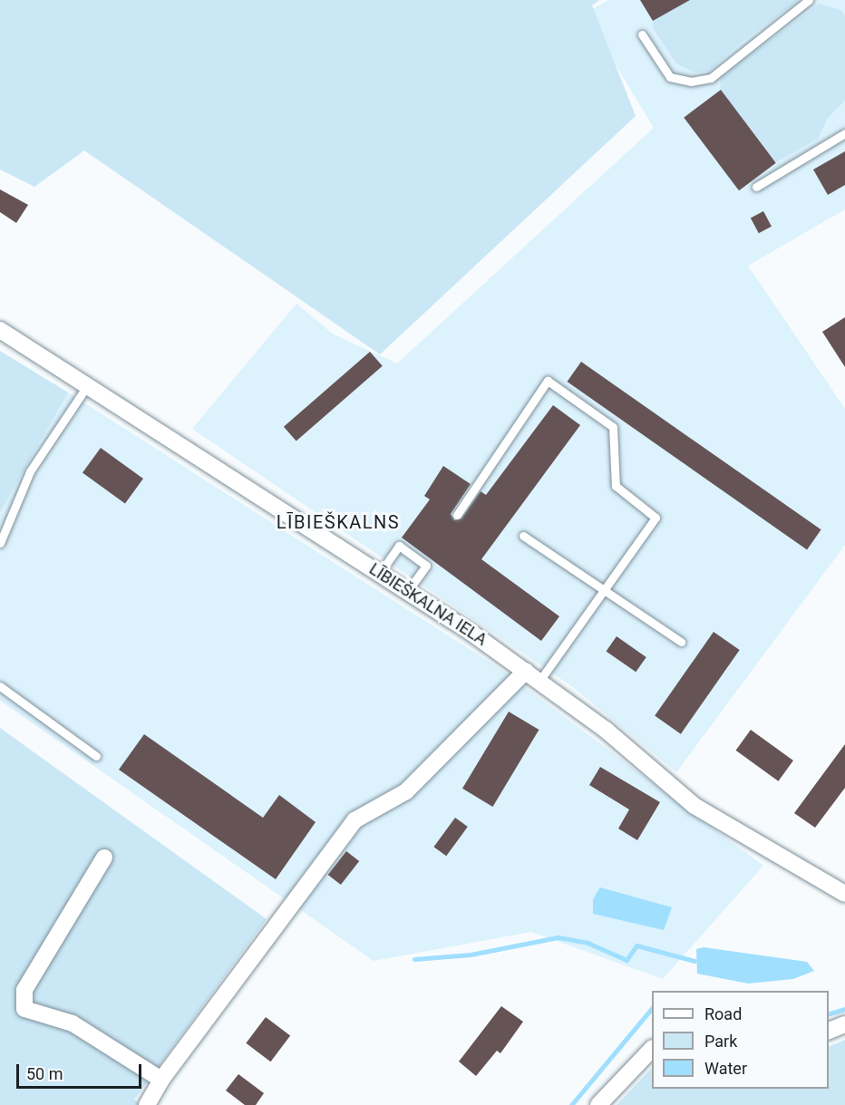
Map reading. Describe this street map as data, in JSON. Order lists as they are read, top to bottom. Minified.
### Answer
{"streets":{"street":["LĪBIEŠKALNA IELA"]},"districts":["LĪBIEŠKALNS"],"legend":["Road","Park","Water"],"scale_bar":"50 m"}
